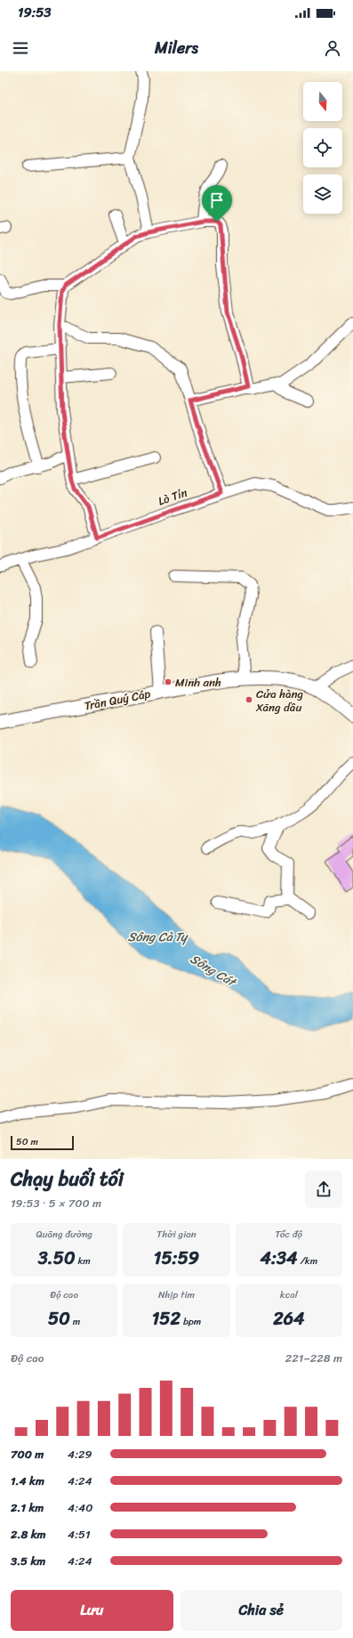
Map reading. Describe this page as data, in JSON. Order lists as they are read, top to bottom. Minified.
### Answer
{"streets":{"main road":["Trần Quý Cáp"],"street":["Lò Tỉn"]},"water":["Sông Cà Ty","Sông Cát"],"places":["Minh anh","Cửa hàng Xăng dầu"],"scale_bar":"50 m","north":"bottom","page":{"status":"19:53","header":"Milers","scale":"50 m","heading":["Chạy buổi tối","19:53 · 5 × 700 m"],"stats":[["Quãng đường","3.50 km"],["Thời gian","15:59"],["Tốc độ","4:34 /km"],["Độ cao","50 m"],["Nhịp tim","152 bpm"],["kcal","264"]],"chart":["Độ cao","221–228 m"],"list":[{"name":"700 m","note":"4:29"},{"name":"1.4 km","note":"4:24"},{"name":"2.1 km","note":"4:40"},{"name":"2.8 km","note":"4:51"},{"name":"3.5 km","note":"4:24"}],"buttons":["Lưu","Chia sẻ"]}}
